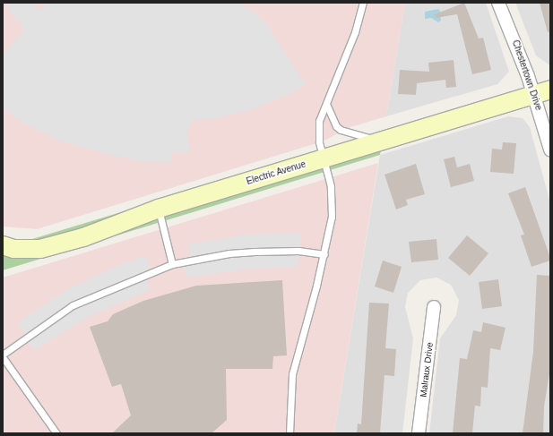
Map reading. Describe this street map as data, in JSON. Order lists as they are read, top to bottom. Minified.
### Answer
{"streets":{"street":["Chestertown Drive","Electric Avenue","Malraux Drive"]},"crossings":[["Chestertown Drive","Electric Avenue"]]}
